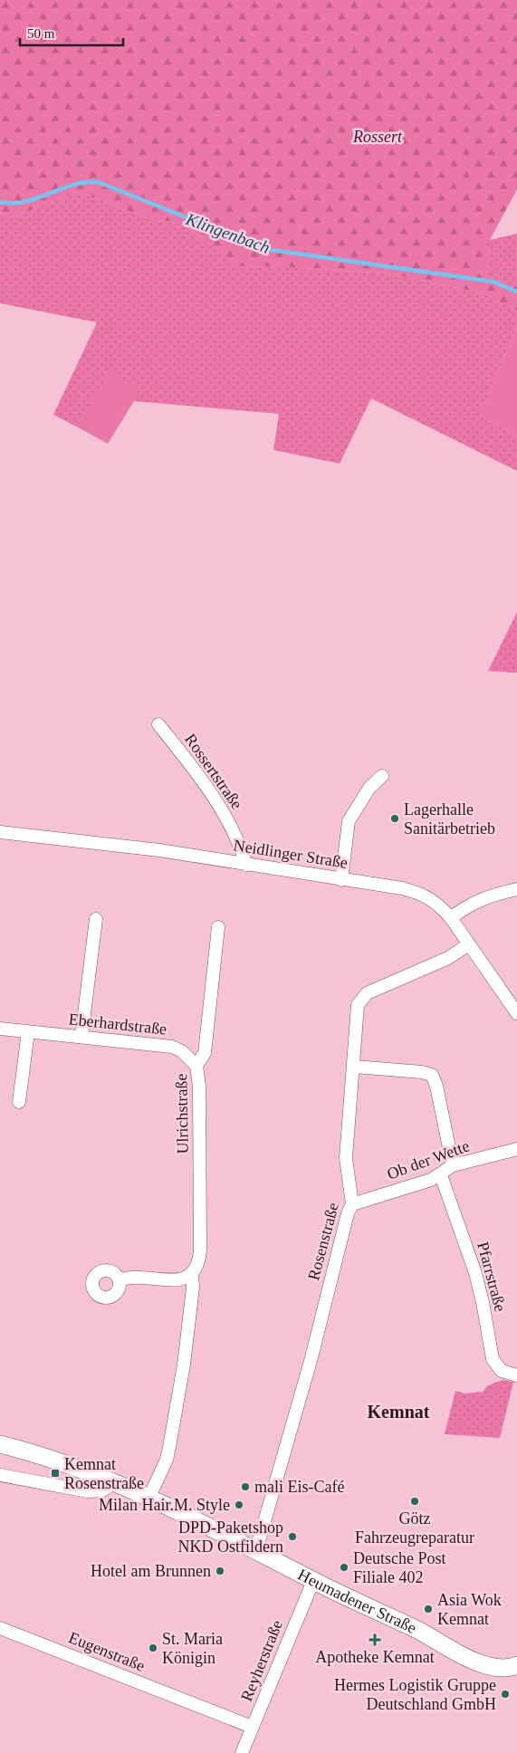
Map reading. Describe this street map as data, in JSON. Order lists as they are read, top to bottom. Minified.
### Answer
{"streets":{"main road":["Heumadener Straße"],"street":["Rossertstraße","Neidlinger Straße","Eberhardstraße","Ulrichstraße","Ob der Wette","Rosenstraße","Pfarrstraße","Eugenstraße","Reyherstraße"]},"crossings":[["Rossertstraße","Neidlinger Straße"],["Neidlinger Straße","Rosenstraße"],["Eberhardstraße","Ulrichstraße"],["Ulrichstraße","Heumadener Straße"],["Ob der Wette","Rosenstraße"],["Ob der Wette","Pfarrstraße"],["Rosenstraße","Heumadener Straße"],["Heumadener Straße","Reyherstraße"],["Eugenstraße","Reyherstraße"]],"districts":["Kemnat"],"water":["Klingenbach"],"parks":["Rossert"],"places":{"other":["Lagerhalle Sanitärbetrieb","mali Eis-Café","Götz Fahrzeugreparatur","Milan Hair.M. Style","DPD-Paketshop NKD Ostfildern","Deutsche Post Filiale 402","Hotel am Brunnen","Asia Wok Kemnat","St. Maria Königin","Hermes Logistik Gruppe Deutschland GmbH"],"transit":["Kemnat Rosenstraße"],"health":["Apotheke Kemnat"]},"scale_bar":"50 m"}
